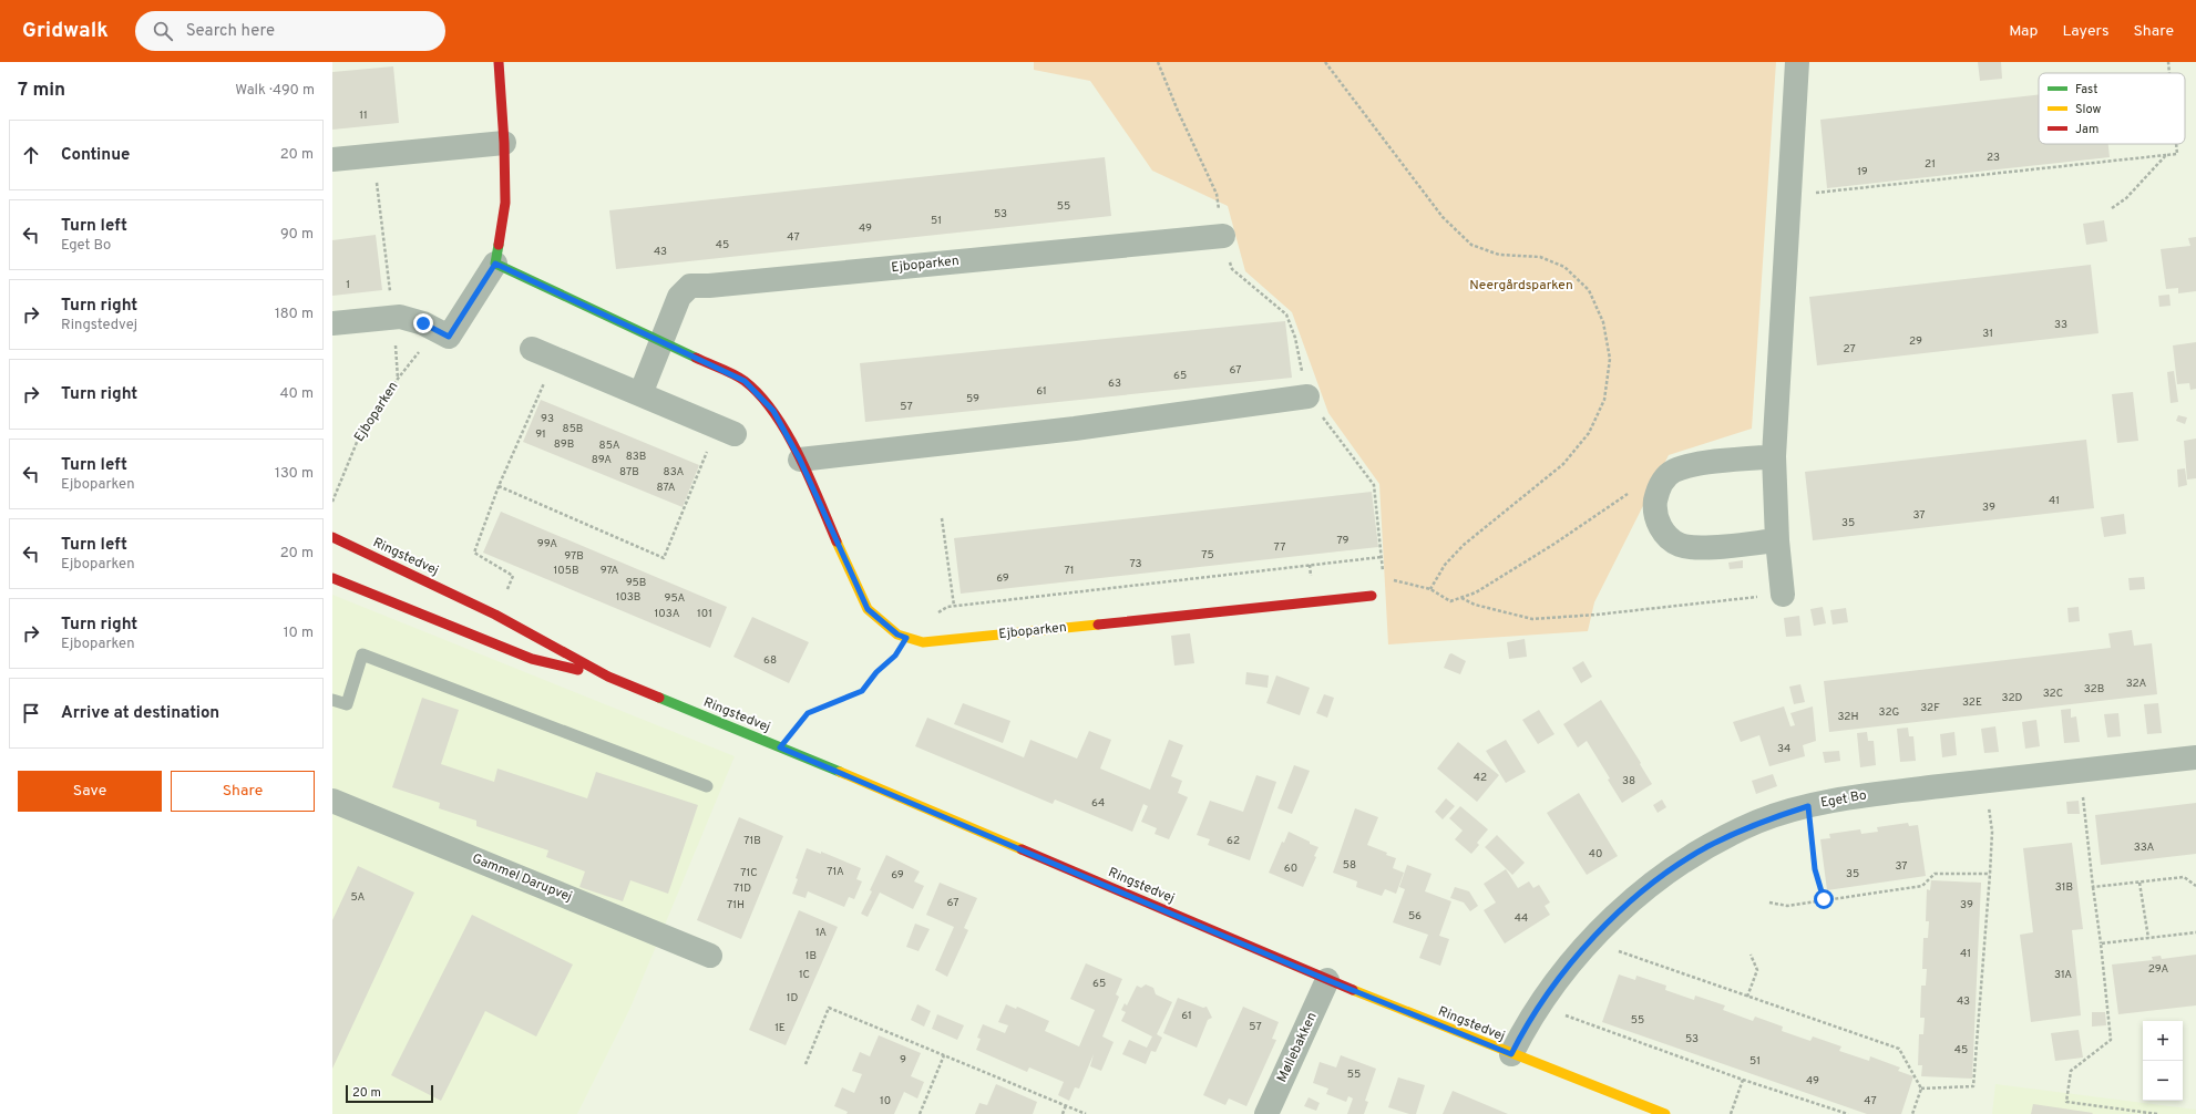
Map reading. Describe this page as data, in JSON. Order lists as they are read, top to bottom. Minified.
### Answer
{"streets":{"street":["Ejboparken","Ringstedvej","Eget Bo","Gammel Darupvej","Møllebakken"]},"crossings":[["Ringstedvej","Eget Bo"],["Ringstedvej","Møllebakken"]],"parks":["Neergårdsparken"],"house_numbers":["11","23","21","19","55","53","51","49","47","45","43","1","33","31","29","27","67","65","63","61","59","57","93","85B","91","89B","85A","83B","89A","87B","83A","87A","41","39","37","35","79","99A","77","75","97B","73","105B","97A","71","69","95B","103B","95A","103A","101","68","32A","32B","32C","32D","32E","32F","32G","32H","34","42","38","64","71B","62","33A","40","58","37","60","71A","71C","35","69","31B","71D","5A","67","71H","39","56","44","1A","41","1B","29A","1C","31A","65","1D","43","61","55","57","1E","53","45","9","51","55","49","10","47"],"legend":["Fast","Slow","Jam"],"scale_bar":"20 m","page":{"header":"Gridwalk","search":"Search here","nav":["Map","Layers","Share"],"heading":["7 min","Walk · 490 m"],"list":[["Continue","20 m"],["Turn left","Eget Bo","90 m"],["Turn right","Ringstedvej","180 m"],["Turn right","40 m"],["Turn left","Ejboparken","130 m"],["Turn left","Ejboparken","20 m"],["Turn right","Ejboparken","10 m"],"Arrive at destination"],"buttons":["Save","Share"],"map_buttons":["+","−"],"scale":"20 m"}}
